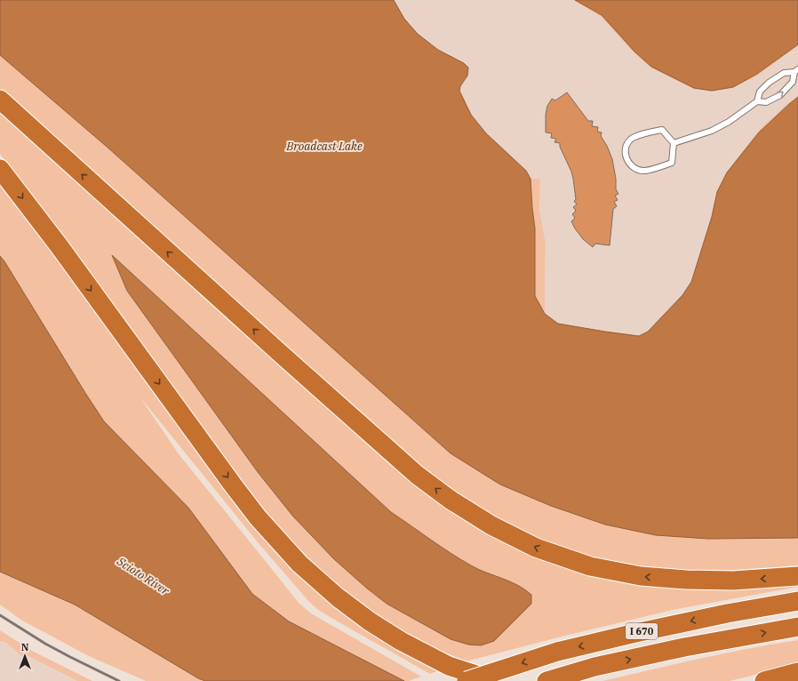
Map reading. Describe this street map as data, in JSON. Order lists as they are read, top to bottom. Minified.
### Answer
{"streets":{"highway":["I 670"]},"water":["Broadcast Lake","Scioto River"],"north":"top"}
